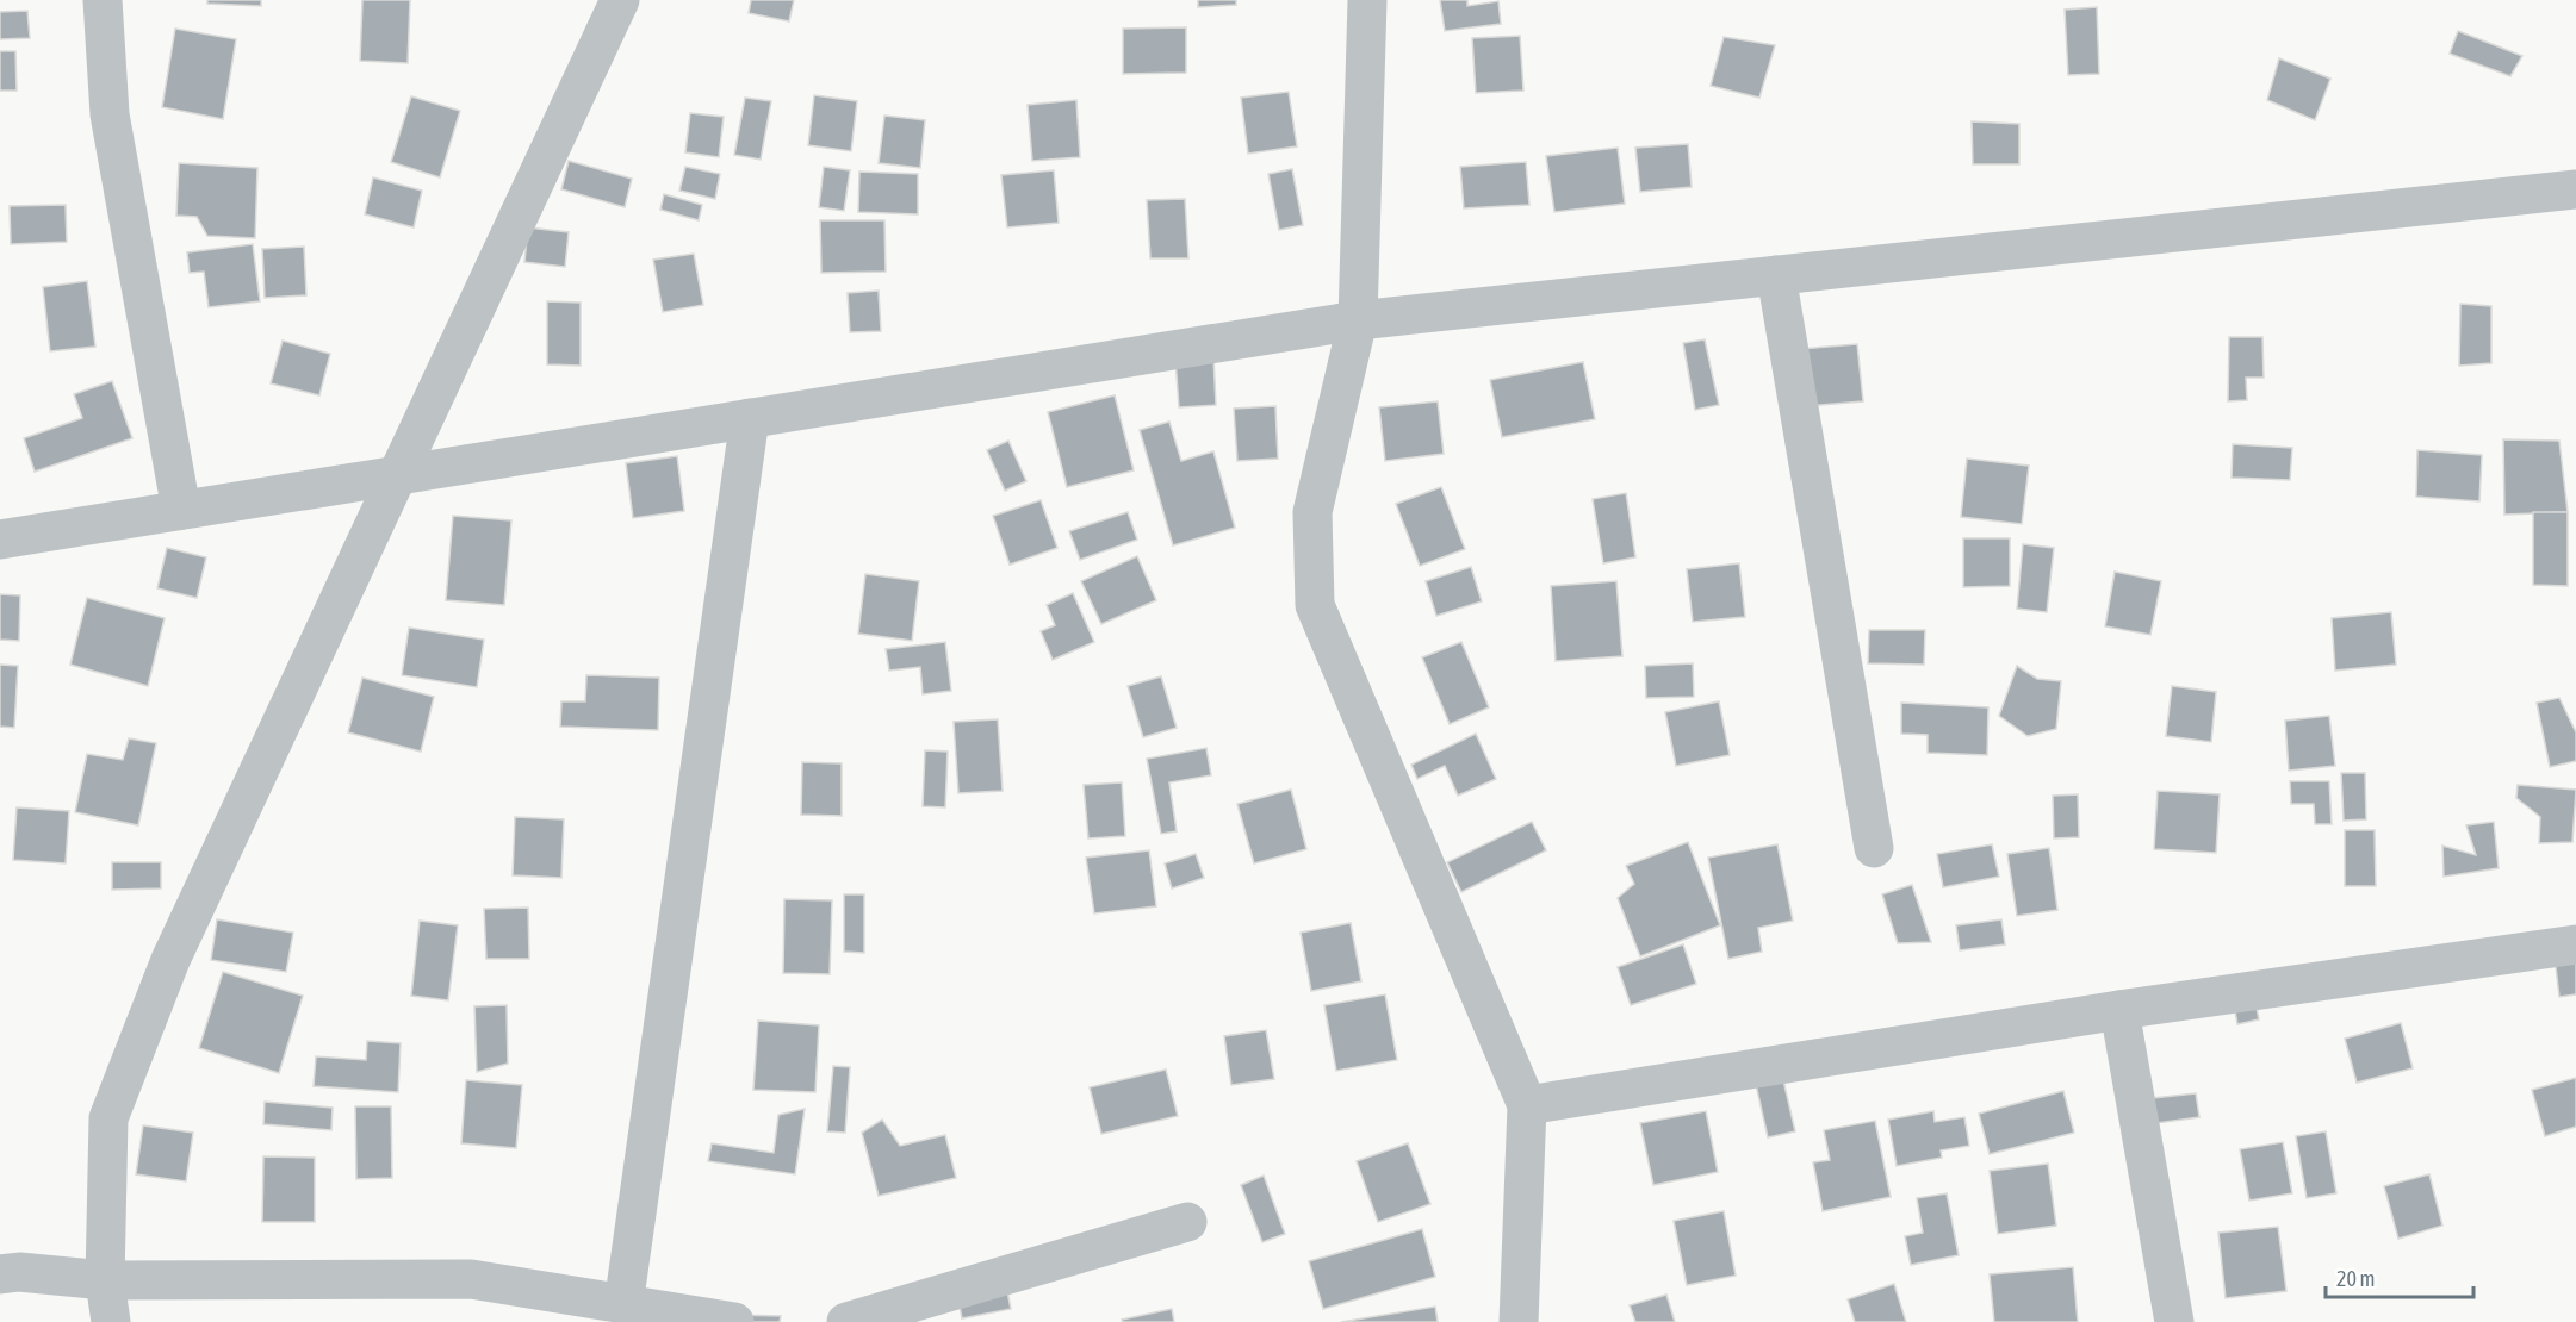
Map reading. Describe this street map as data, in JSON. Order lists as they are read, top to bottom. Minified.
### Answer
{"scale_bar":"20 m"}
